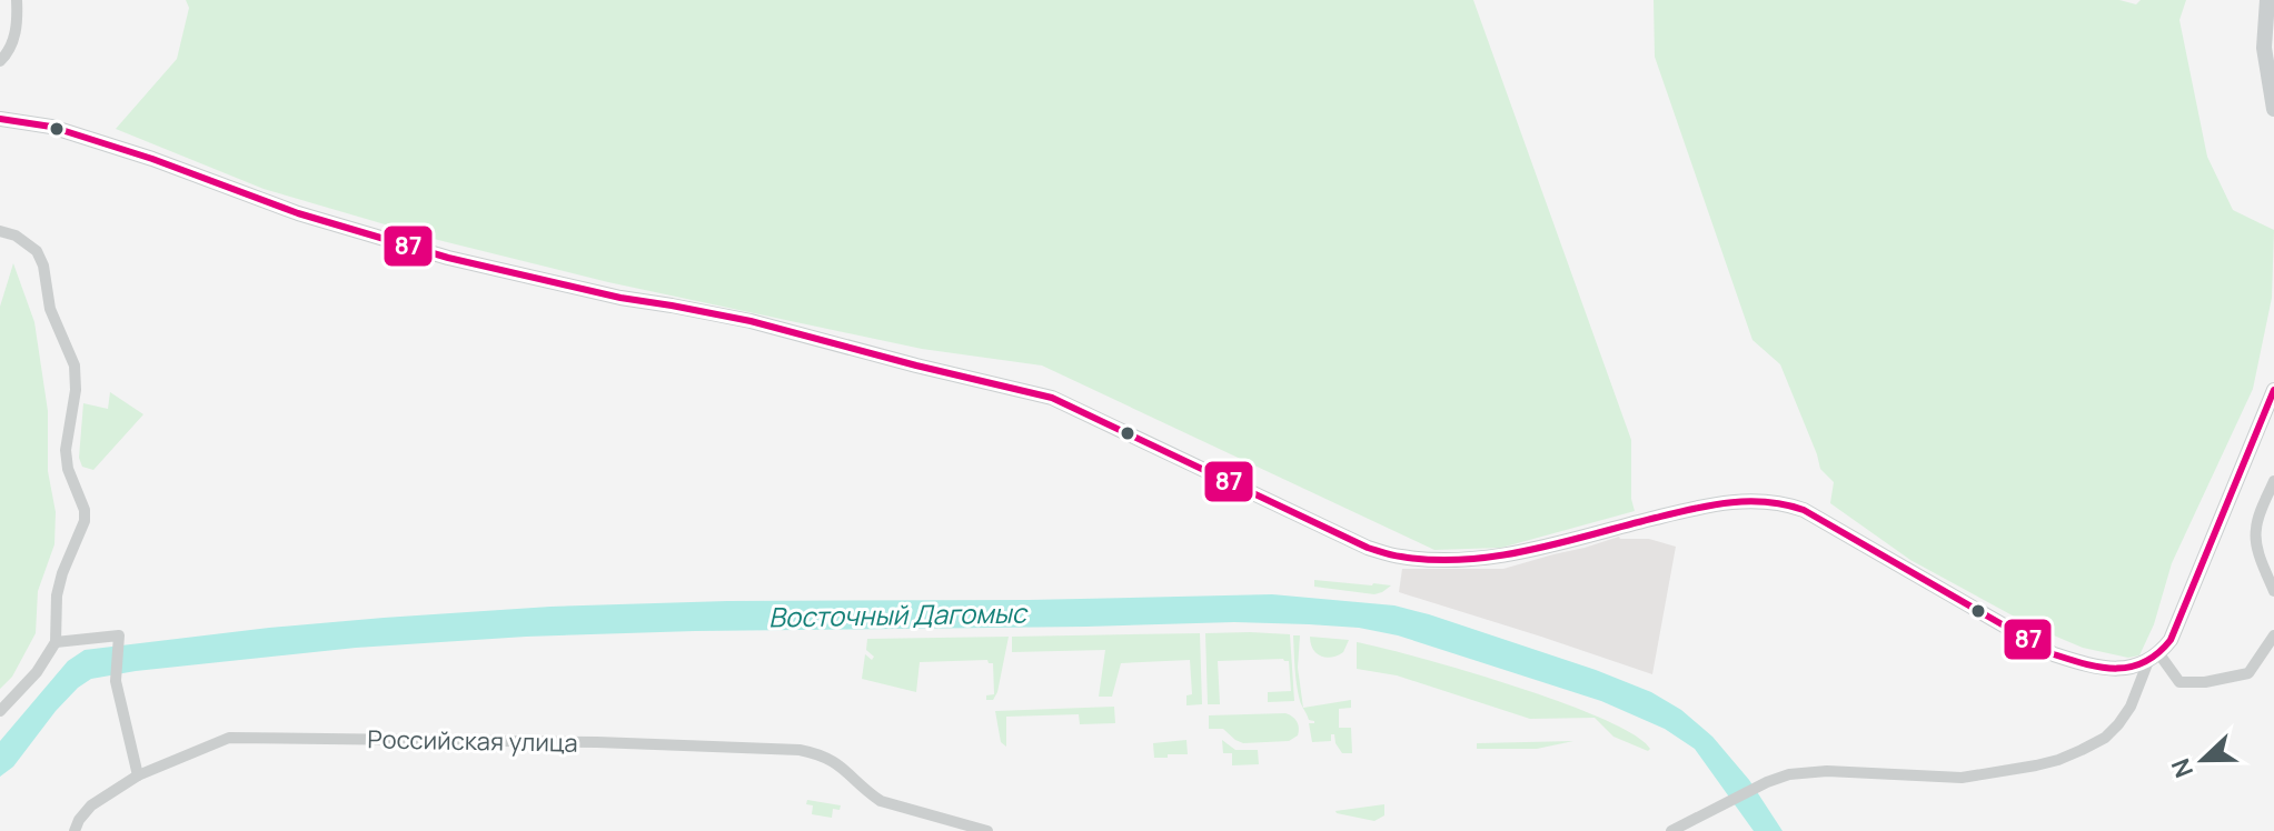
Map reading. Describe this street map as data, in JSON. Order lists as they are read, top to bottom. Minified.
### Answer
{"streets":{"street":["Российская улица"]},"water":["Восточный Дагомыс"],"lines":["transit line 87"],"north":"left"}
